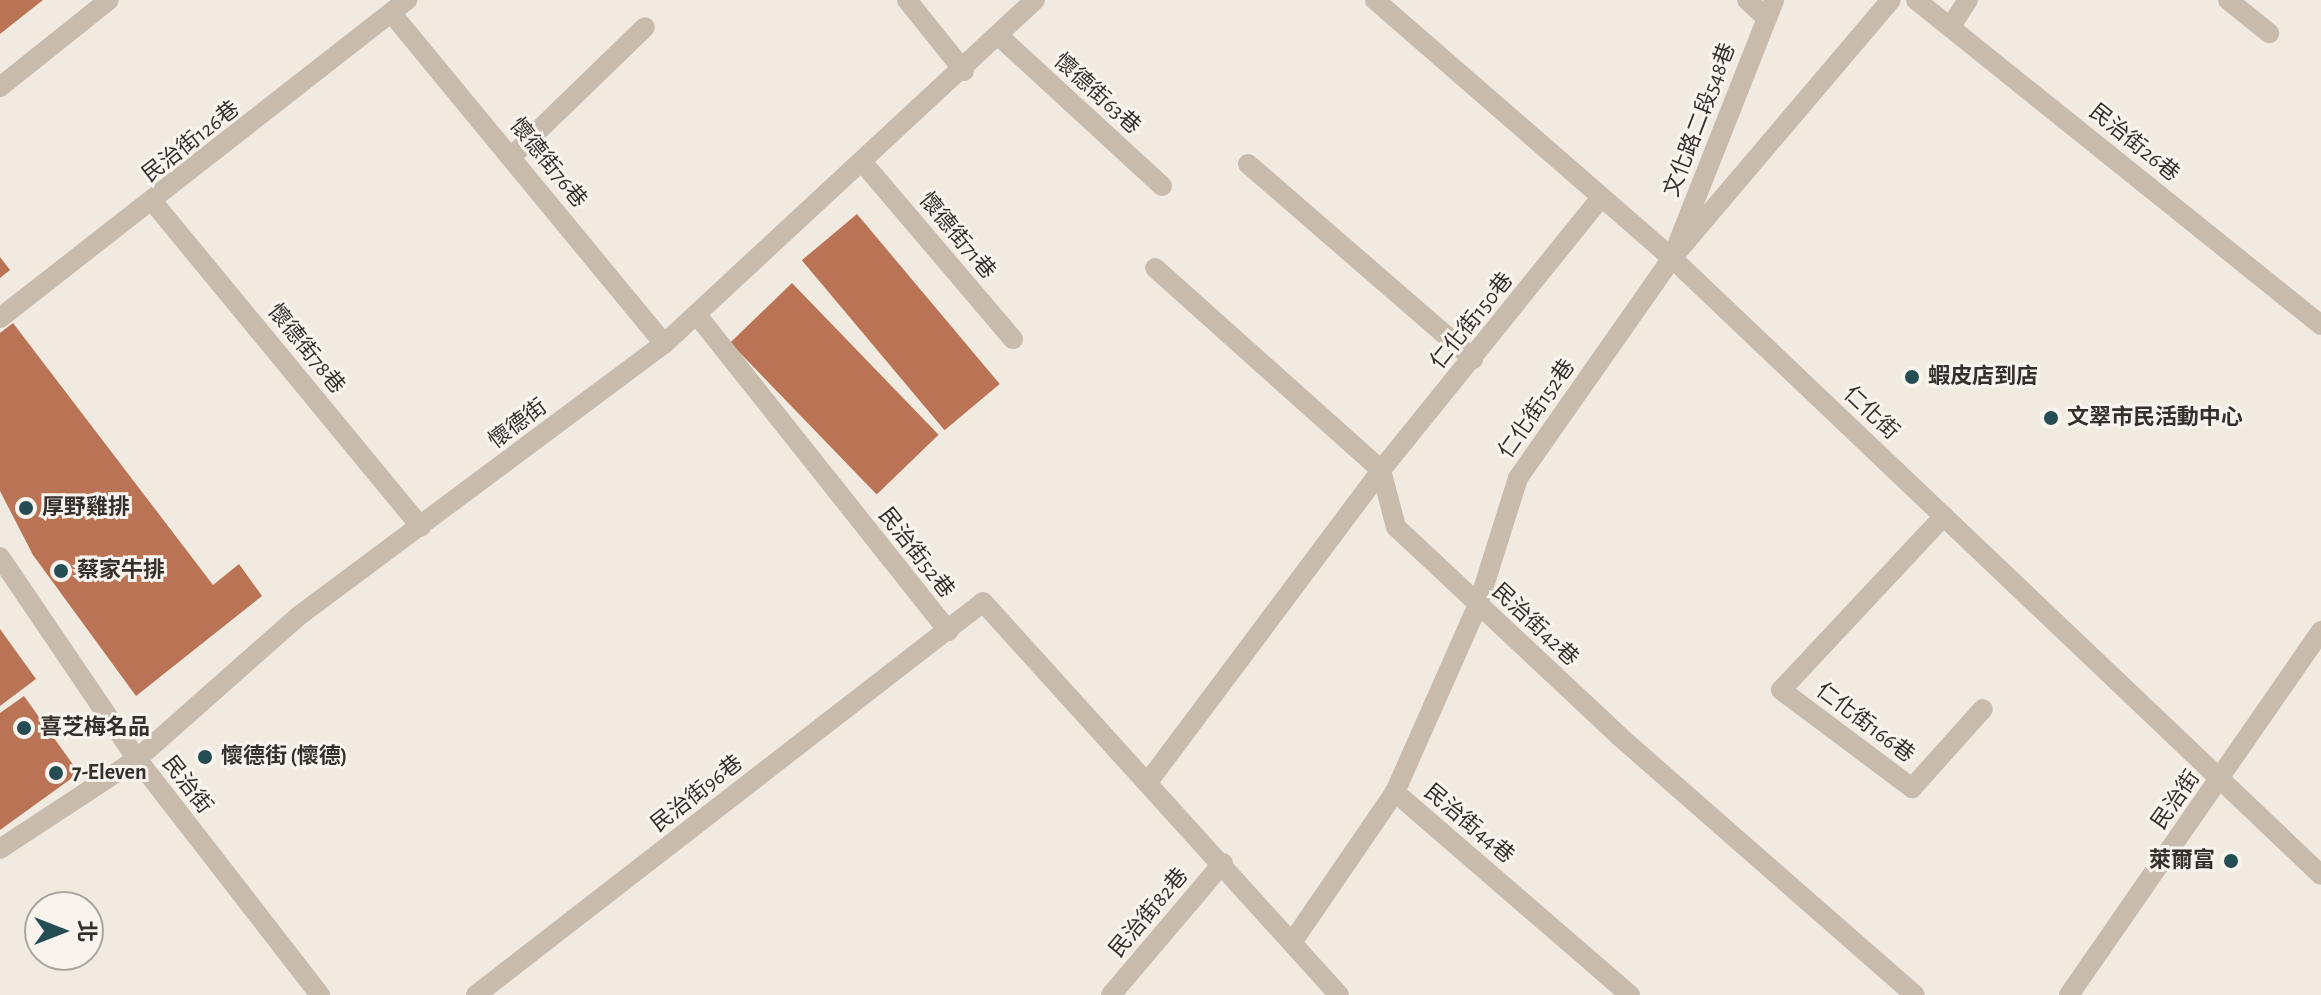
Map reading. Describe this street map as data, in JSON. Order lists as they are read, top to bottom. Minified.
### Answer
{"streets":{"street":["懷德街63巷","文化路二段548巷","民治街126巷","民治街26巷","懷德街76巷","懷德街71巷","仁化街150巷","懷德街78巷","仁化街152巷","仁化街","懷德街","民治街52巷","民治街42巷","仁化街166巷","民治街","民治街96巷","民治街44巷","民治街82巷"]},"crossings":[["懷德街63巷","懷德街"],["文化路二段548巷","仁化街152巷"],["文化路二段548巷","仁化街"],["民治街126巷","懷德街76巷"],["民治街126巷","懷德街78巷"],["懷德街76巷","懷德街"],["懷德街71巷","懷德街"],["仁化街150巷","仁化街"],["仁化街150巷","民治街42巷"],["懷德街78巷","懷德街"],["仁化街152巷","仁化街"],["仁化街152巷","民治街42巷"],["仁化街152巷","民治街44巷"],["仁化街","仁化街166巷"],["仁化街","民治街"],["懷德街","民治街52巷"],["懷德街","民治街"],["民治街52巷","民治街96巷"],["民治街52巷","民治街82巷"],["民治街42巷","民治街44巷"]],"places":["蝦皮店到店","文翠市民活動中心","厚野雞排","蔡家牛排","喜芝梅名品","懷德街 (懷德)","7-Eleven","萊爾富"],"north":"right"}
